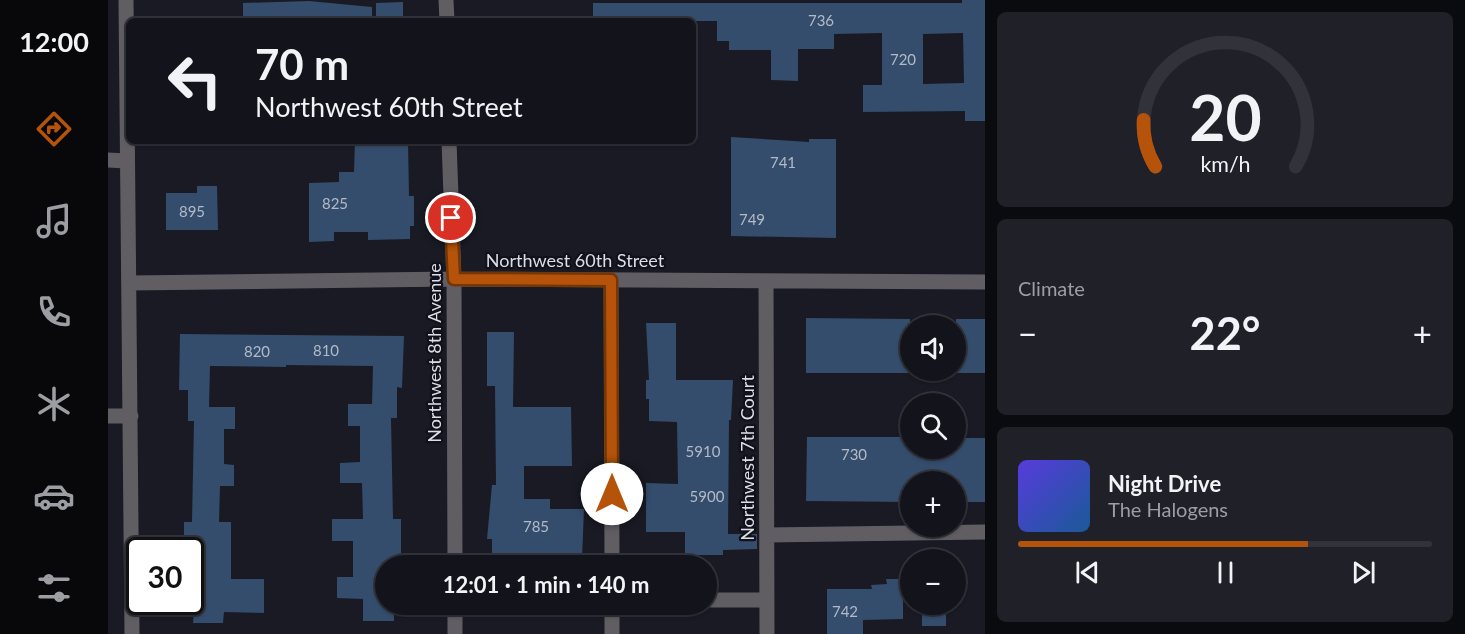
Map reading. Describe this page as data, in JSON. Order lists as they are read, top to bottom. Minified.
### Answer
{"streets":{"street":["Northwest 60th Street","Northwest 8th Avenue","Northwest 7th Court"]},"crossings":[["Northwest 60th Street","Northwest 8th Avenue"],["Northwest 60th Street","Northwest 7th Court"]],"house_numbers":["736","720","741","825","895","749","810","820","5910","730","5900","785","742"],"page":{"tabs":"12:00","turn":["70 m","Northwest 60th Street"],"tile":"Climate","heat":["−","22°","+"],"map_buttons":["+","−"],"song":["Night Drive","The Halogens"],"limit":"30","trip":"12:01 · 1 min · 140 m","gauge":["20","km/h"]}}
